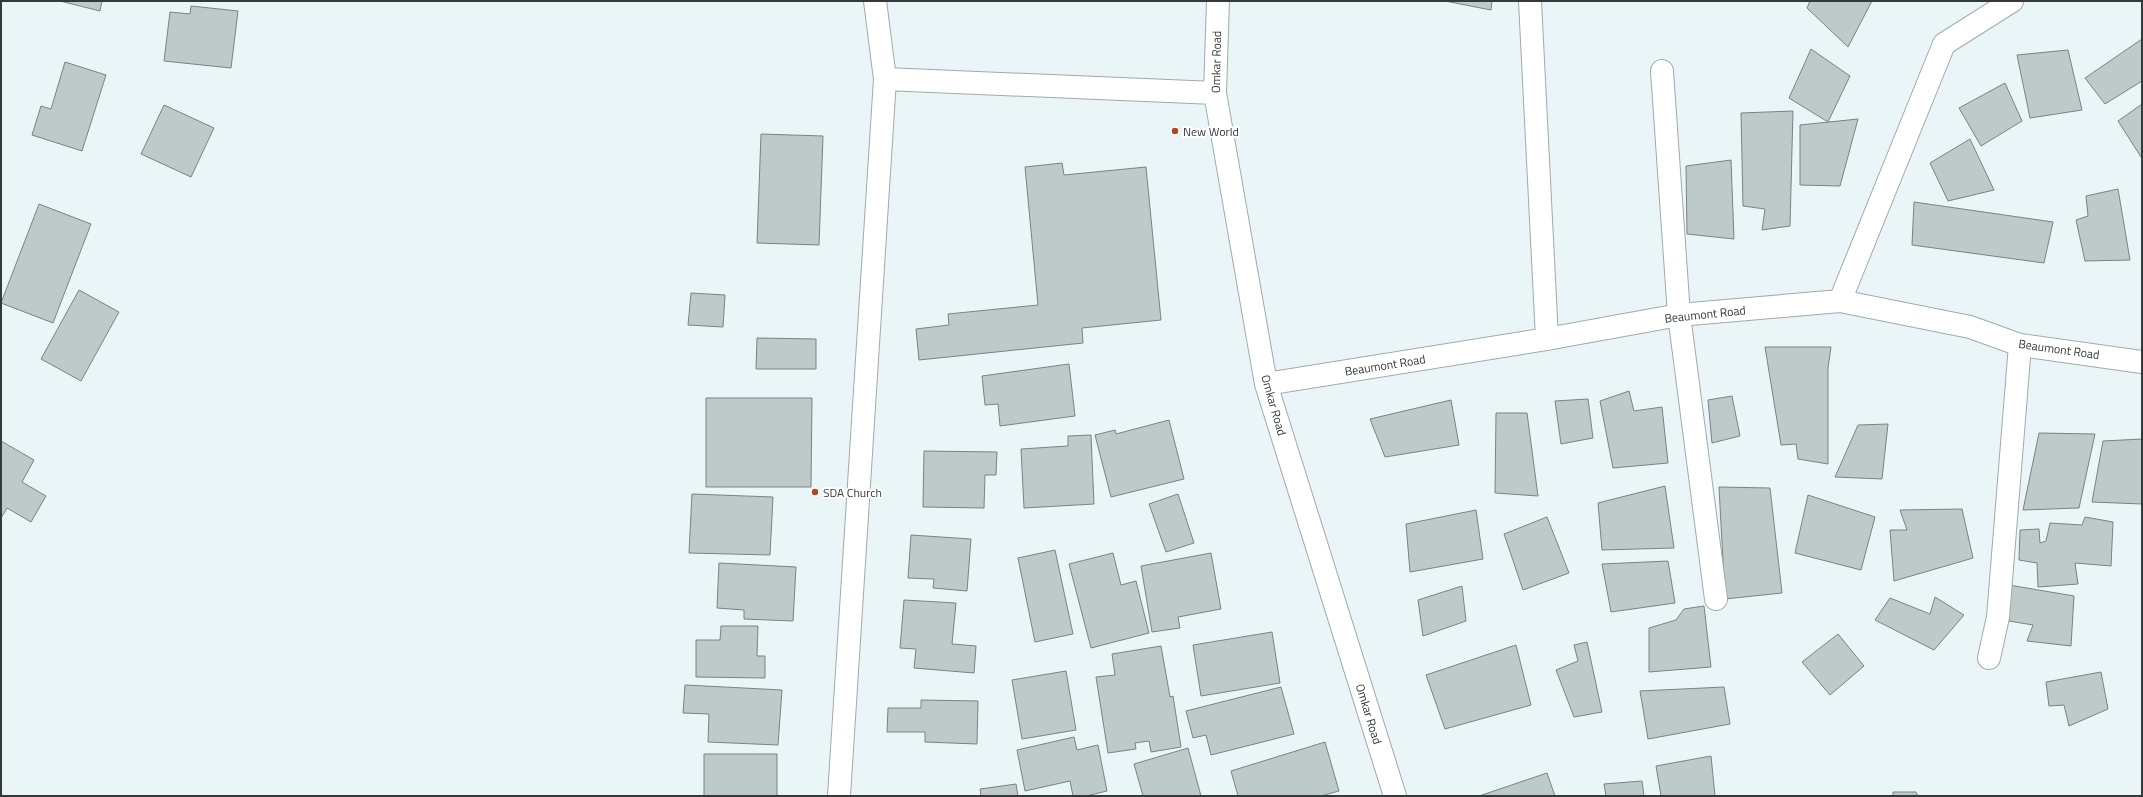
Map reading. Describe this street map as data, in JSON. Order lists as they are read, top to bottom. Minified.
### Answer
{"streets":{"street":["Omkar Road","Beaumont Road"]},"crossings":[["Omkar Road","Beaumont Road"]],"places":["New World","SDA Church"]}
